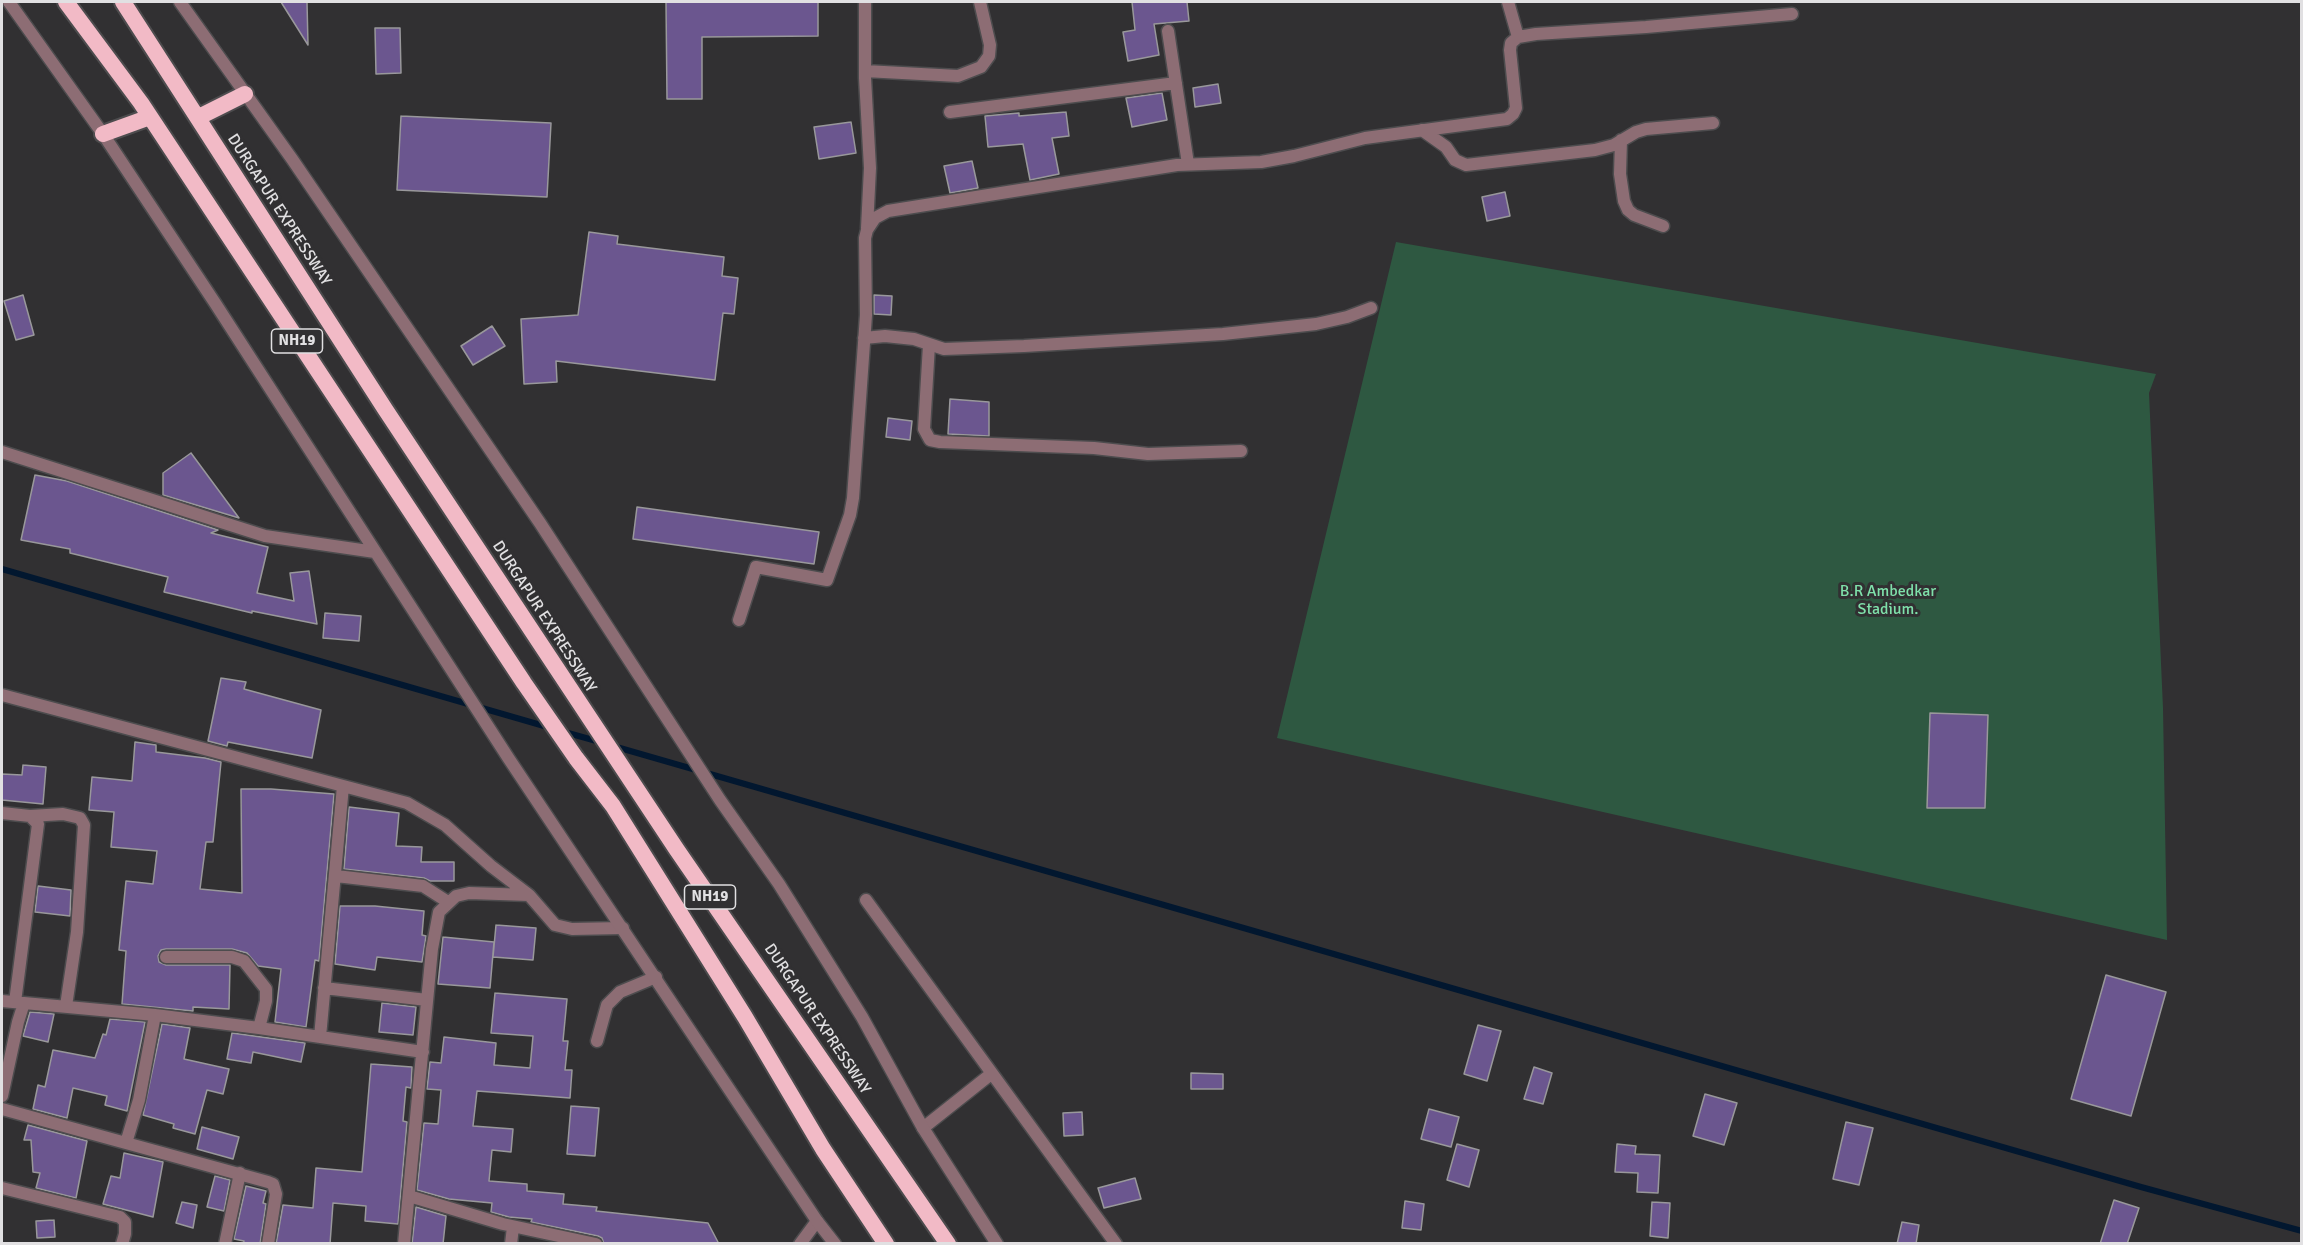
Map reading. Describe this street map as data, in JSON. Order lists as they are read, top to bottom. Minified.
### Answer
{"streets":{"highway":["DURGAPUR EXPRESSWAY","NH19"]},"parks":["B.R Ambedkar Stadium."]}
